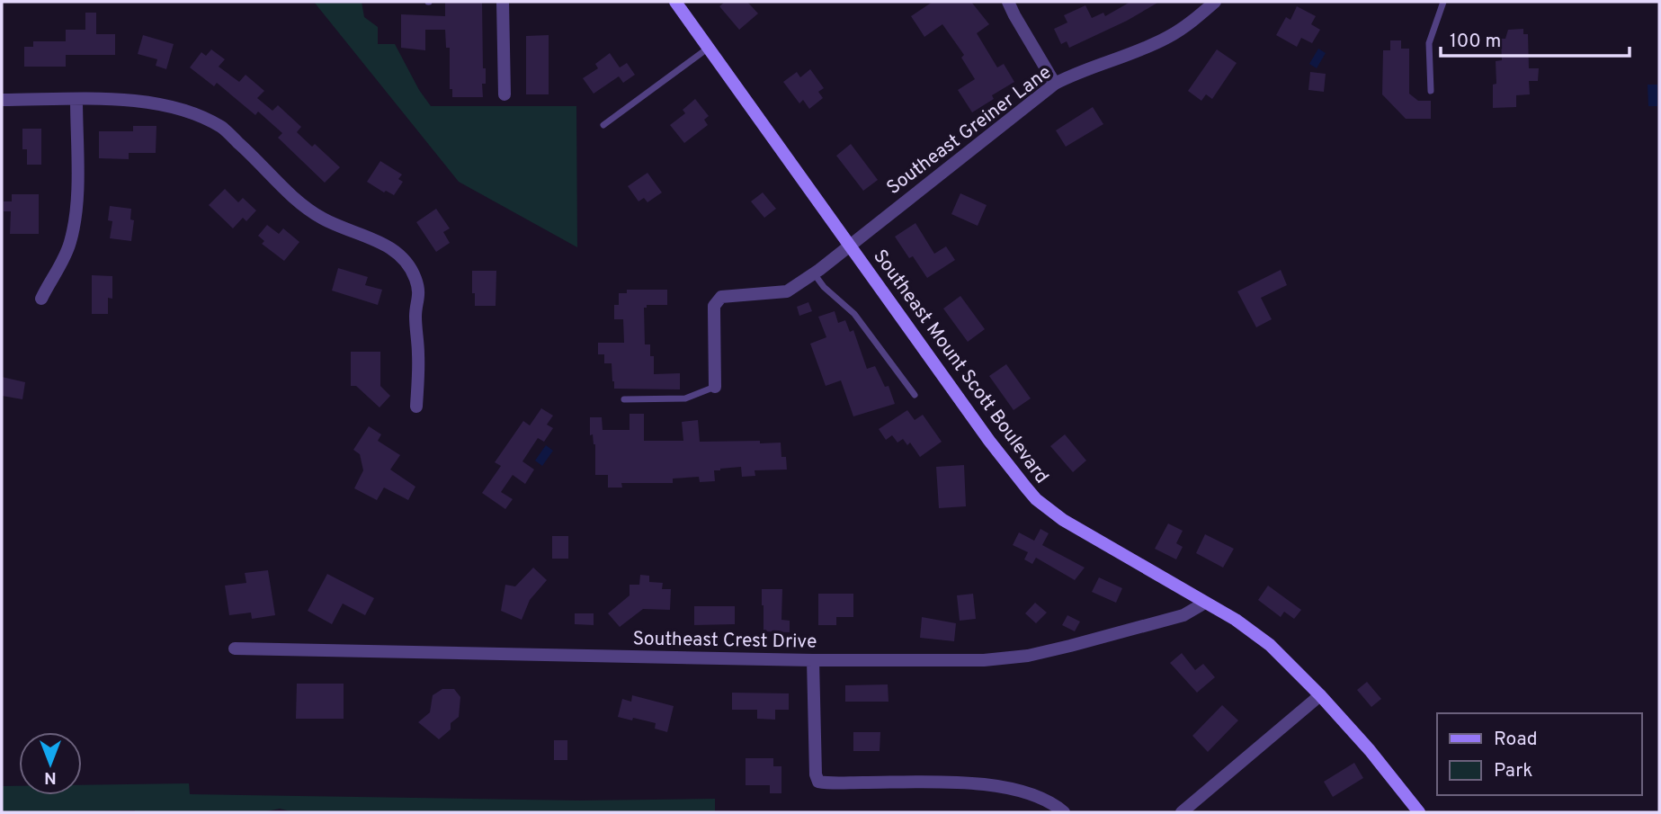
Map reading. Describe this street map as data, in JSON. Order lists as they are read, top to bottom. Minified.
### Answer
{"streets":{"main road":["Southeast Mount Scott Boulevard"],"street":["Southeast Greiner Lane","Southeast Crest Drive"]},"crossings":[["Southeast Greiner Lane","Southeast Mount Scott Boulevard"],["Southeast Mount Scott Boulevard","Southeast Crest Drive"]],"legend":["Road","Park"],"scale_bar":"100 m","north":"bottom"}
